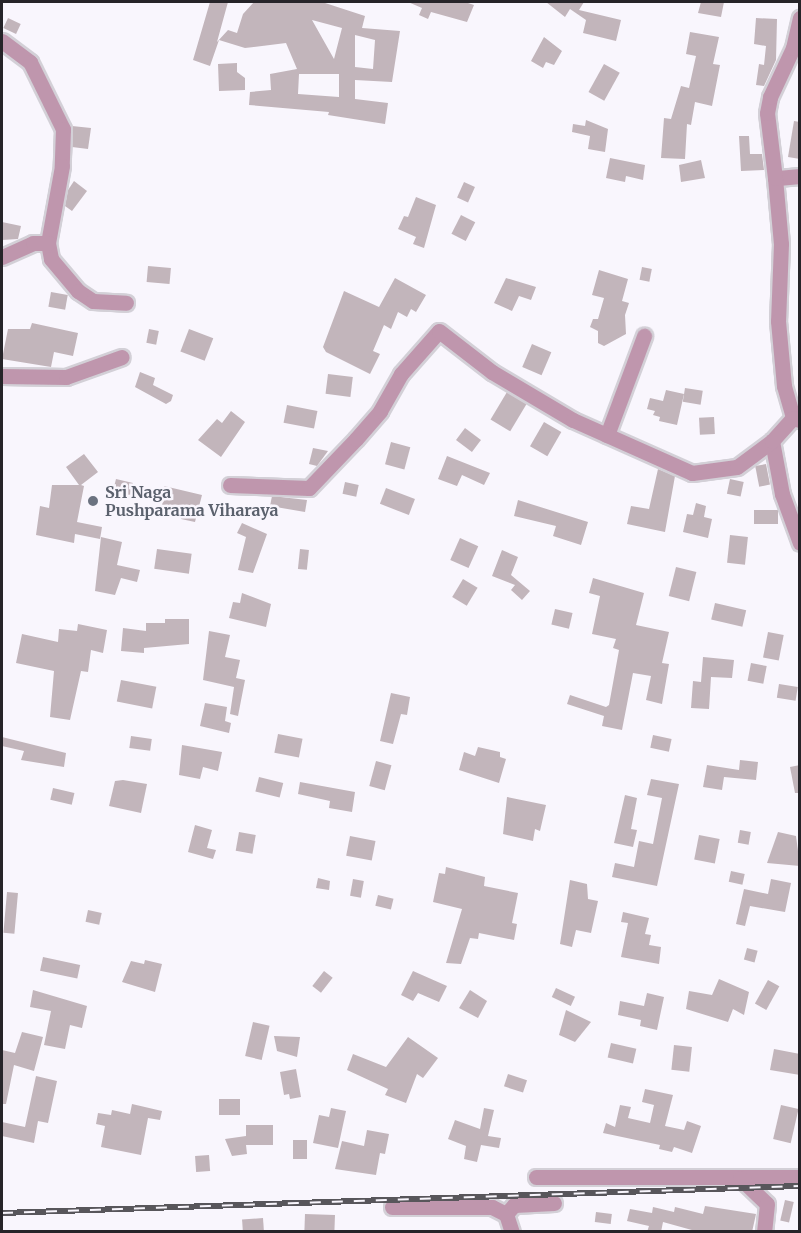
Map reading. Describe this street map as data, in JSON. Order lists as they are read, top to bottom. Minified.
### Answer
{"places":["Sri Naga Pushparama Viharaya"]}
